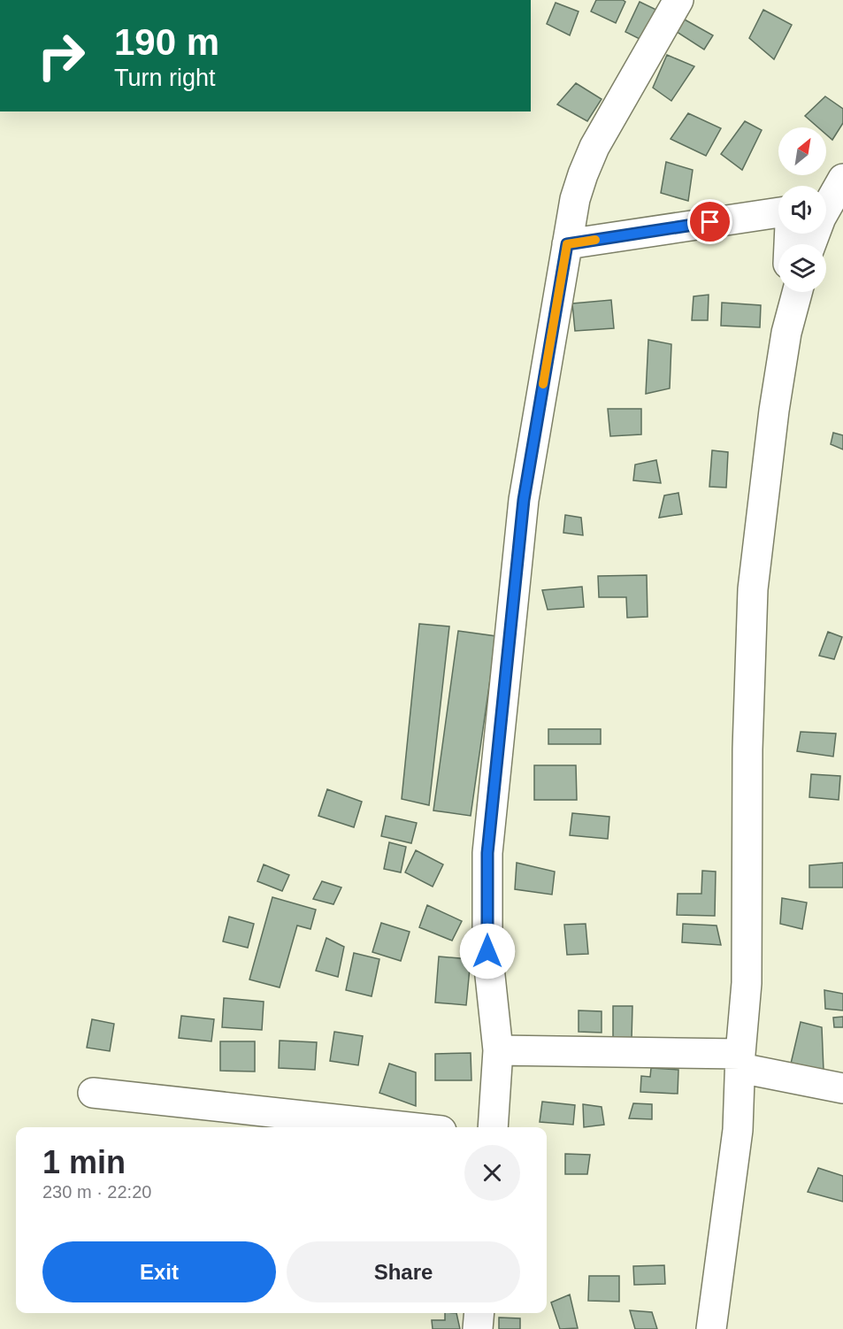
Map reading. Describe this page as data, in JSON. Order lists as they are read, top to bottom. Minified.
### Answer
{"north":"top right","page":{"turn":["190 m","Turn right"],"heading":["1 min","230 m · 22:20"],"buttons":["Exit","Share"]}}
